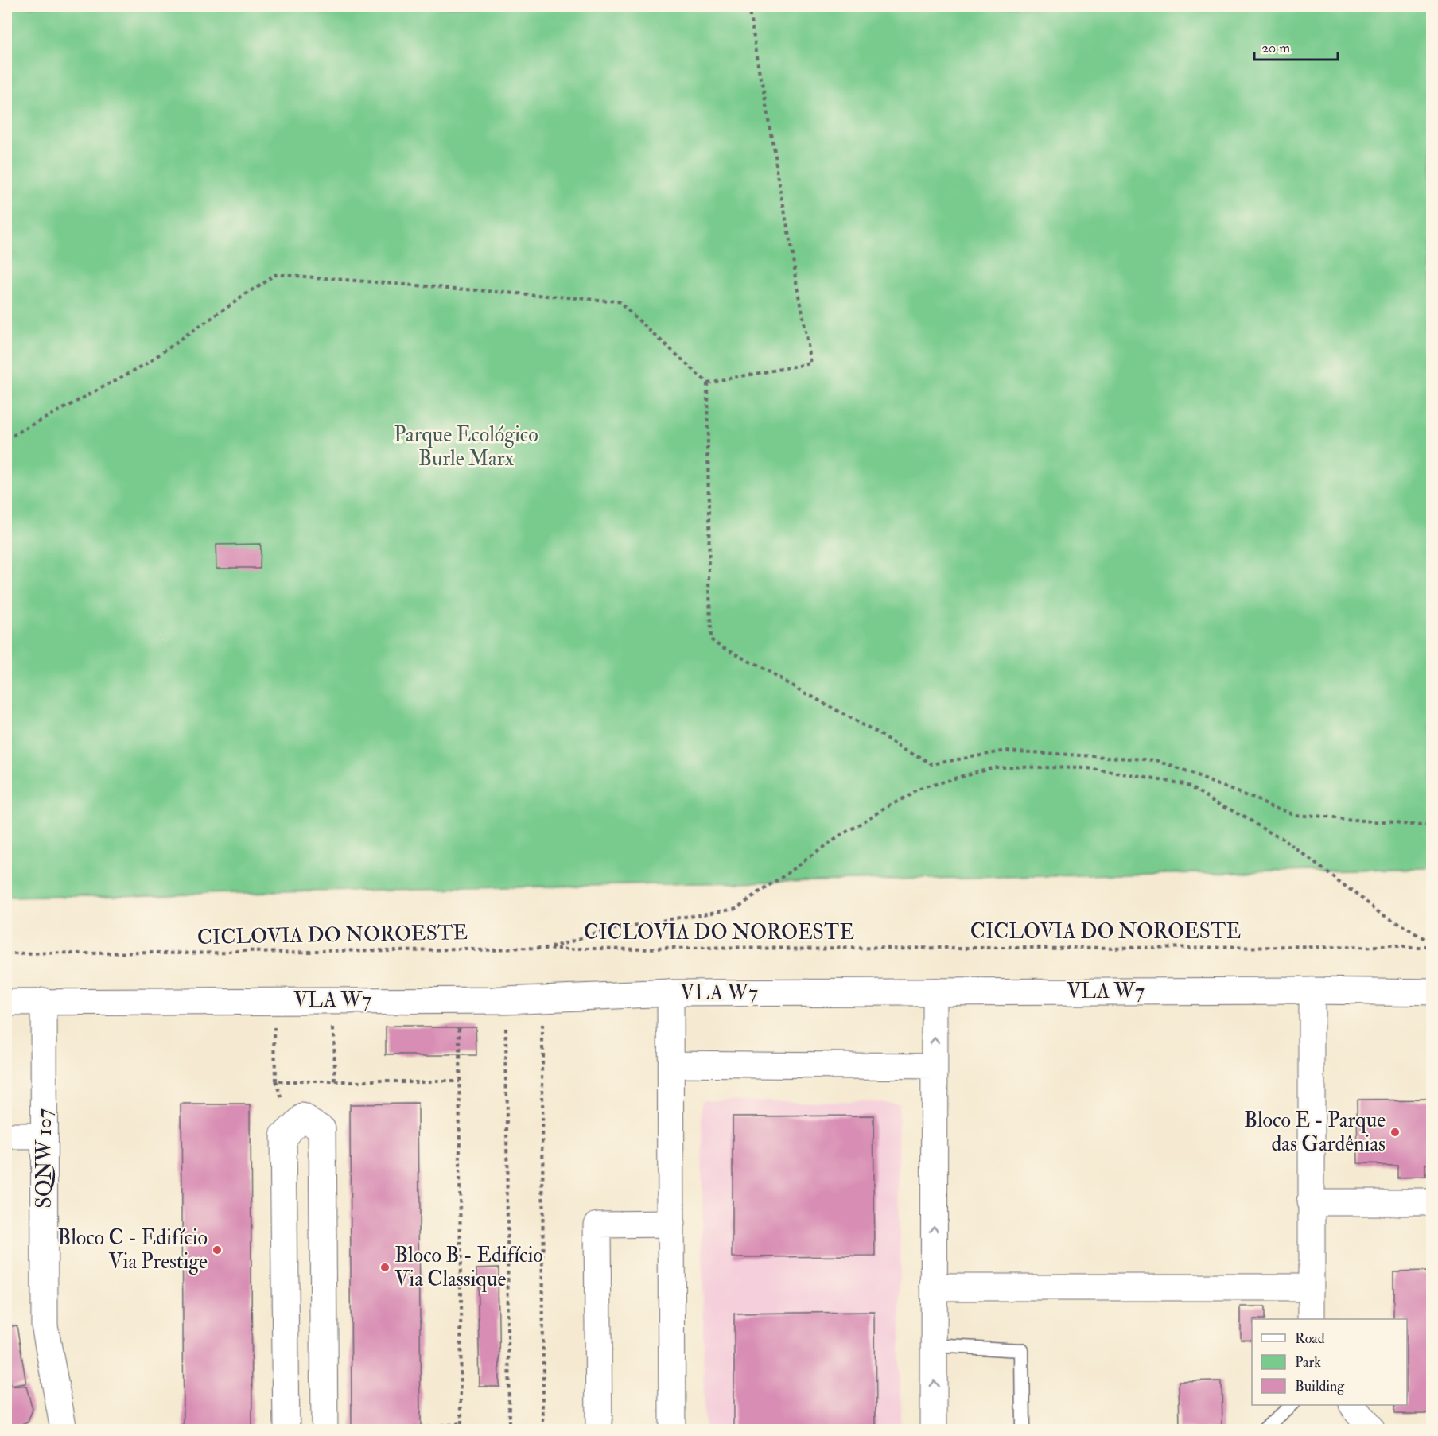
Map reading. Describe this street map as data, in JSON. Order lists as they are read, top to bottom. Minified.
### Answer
{"streets":{"street":["VLA W7","SQNW 107"],"path":["CICLOVIA DO NOROESTE"]},"crossings":[["VLA W7","SQNW 107"]],"parks":["Parque Ecológico Burle Marx"],"places":["Bloco E - Parque das Gardênias","Bloco C - Edifício Via Prestige","Bloco B - Edifício Via Classique"],"legend":["Road","Park","Building"],"scale_bar":"20 m"}
